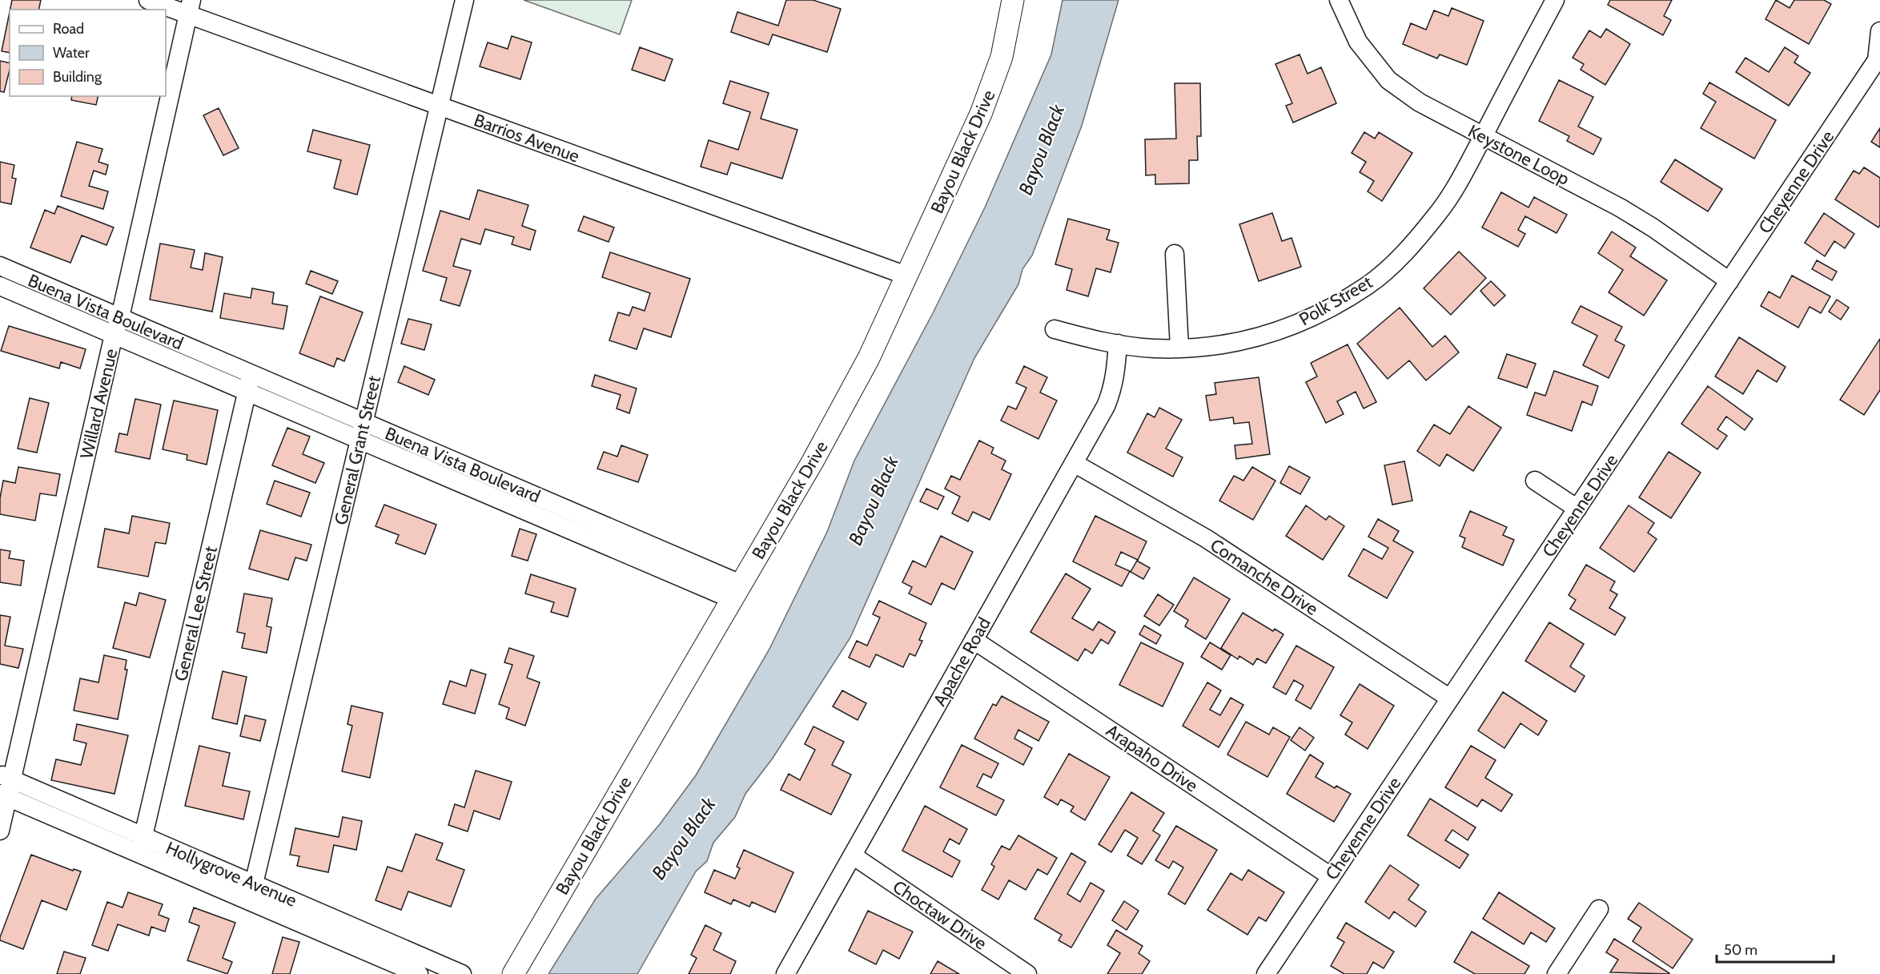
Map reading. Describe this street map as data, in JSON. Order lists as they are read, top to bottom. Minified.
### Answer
{"streets":{"main road":["Bayou Black Drive"],"street":["Barrios Avenue","Keystone Loop","Cheyenne Drive","Polk Street","Buena Vista Boulevard","Willard Avenue","General Grant Street","Comanche Drive","General Lee Street","Apache Road","Arapaho Drive","Hollygrove Avenue","Choctaw Drive"]},"crossings":[["Barrios Avenue","Bayou Black Drive"],["Barrios Avenue","Willard Avenue"],["Barrios Avenue","General Grant Street"],["Bayou Black Drive","Buena Vista Boulevard"],["Keystone Loop","Cheyenne Drive"],["Keystone Loop","Polk Street"],["Cheyenne Drive","Comanche Drive"],["Cheyenne Drive","Arapaho Drive"],["Polk Street","Apache Road"],["Buena Vista Boulevard","Willard Avenue"],["Buena Vista Boulevard","General Grant Street"],["Buena Vista Boulevard","General Lee Street"],["Willard Avenue","Hollygrove Avenue"],["General Grant Street","Hollygrove Avenue"],["Comanche Drive","Apache Road"],["General Lee Street","Hollygrove Avenue"],["Apache Road","Arapaho Drive"],["Apache Road","Choctaw Drive"]],"water":["Bayou Black"],"legend":["Road","Water","Building"],"scale_bar":"50 m"}
